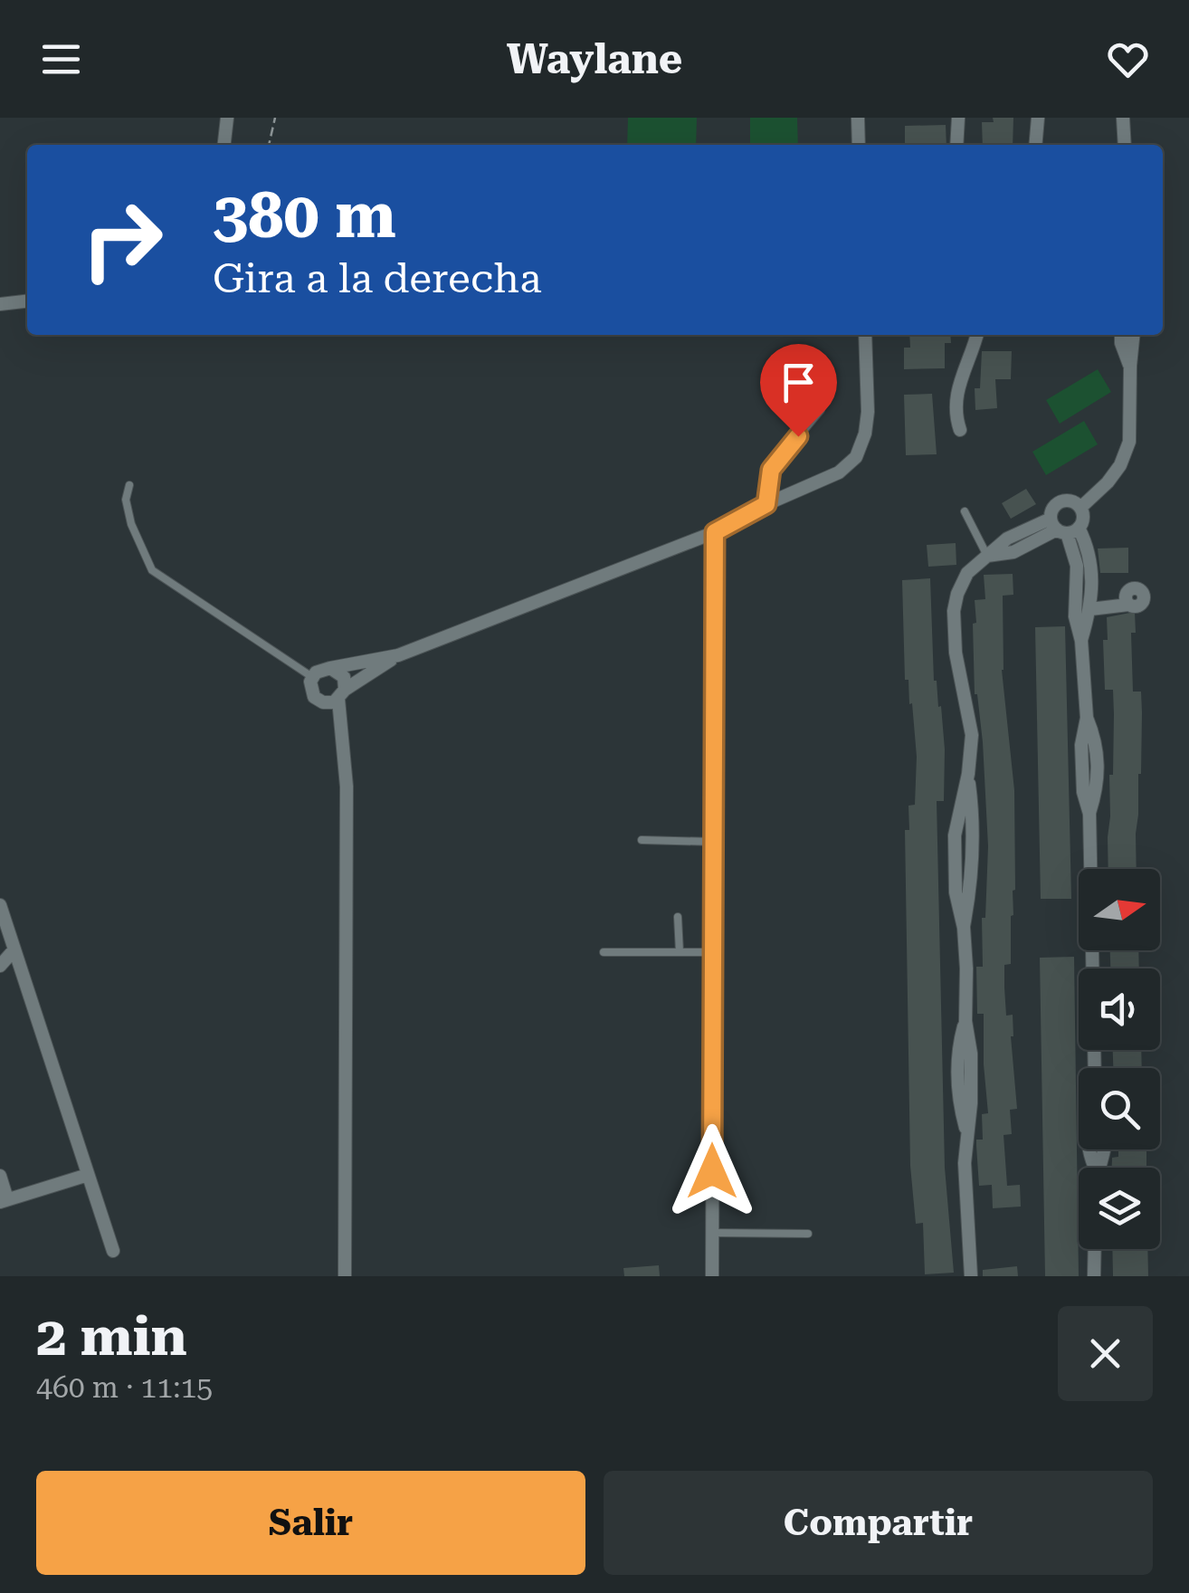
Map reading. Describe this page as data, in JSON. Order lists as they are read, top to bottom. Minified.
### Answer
{"north":"right","page":{"header":"Waylane","turn":["380 m","Gira a la derecha"],"heading":["2 min","460 m · 11:15"],"buttons":["Salir","Compartir"]}}
